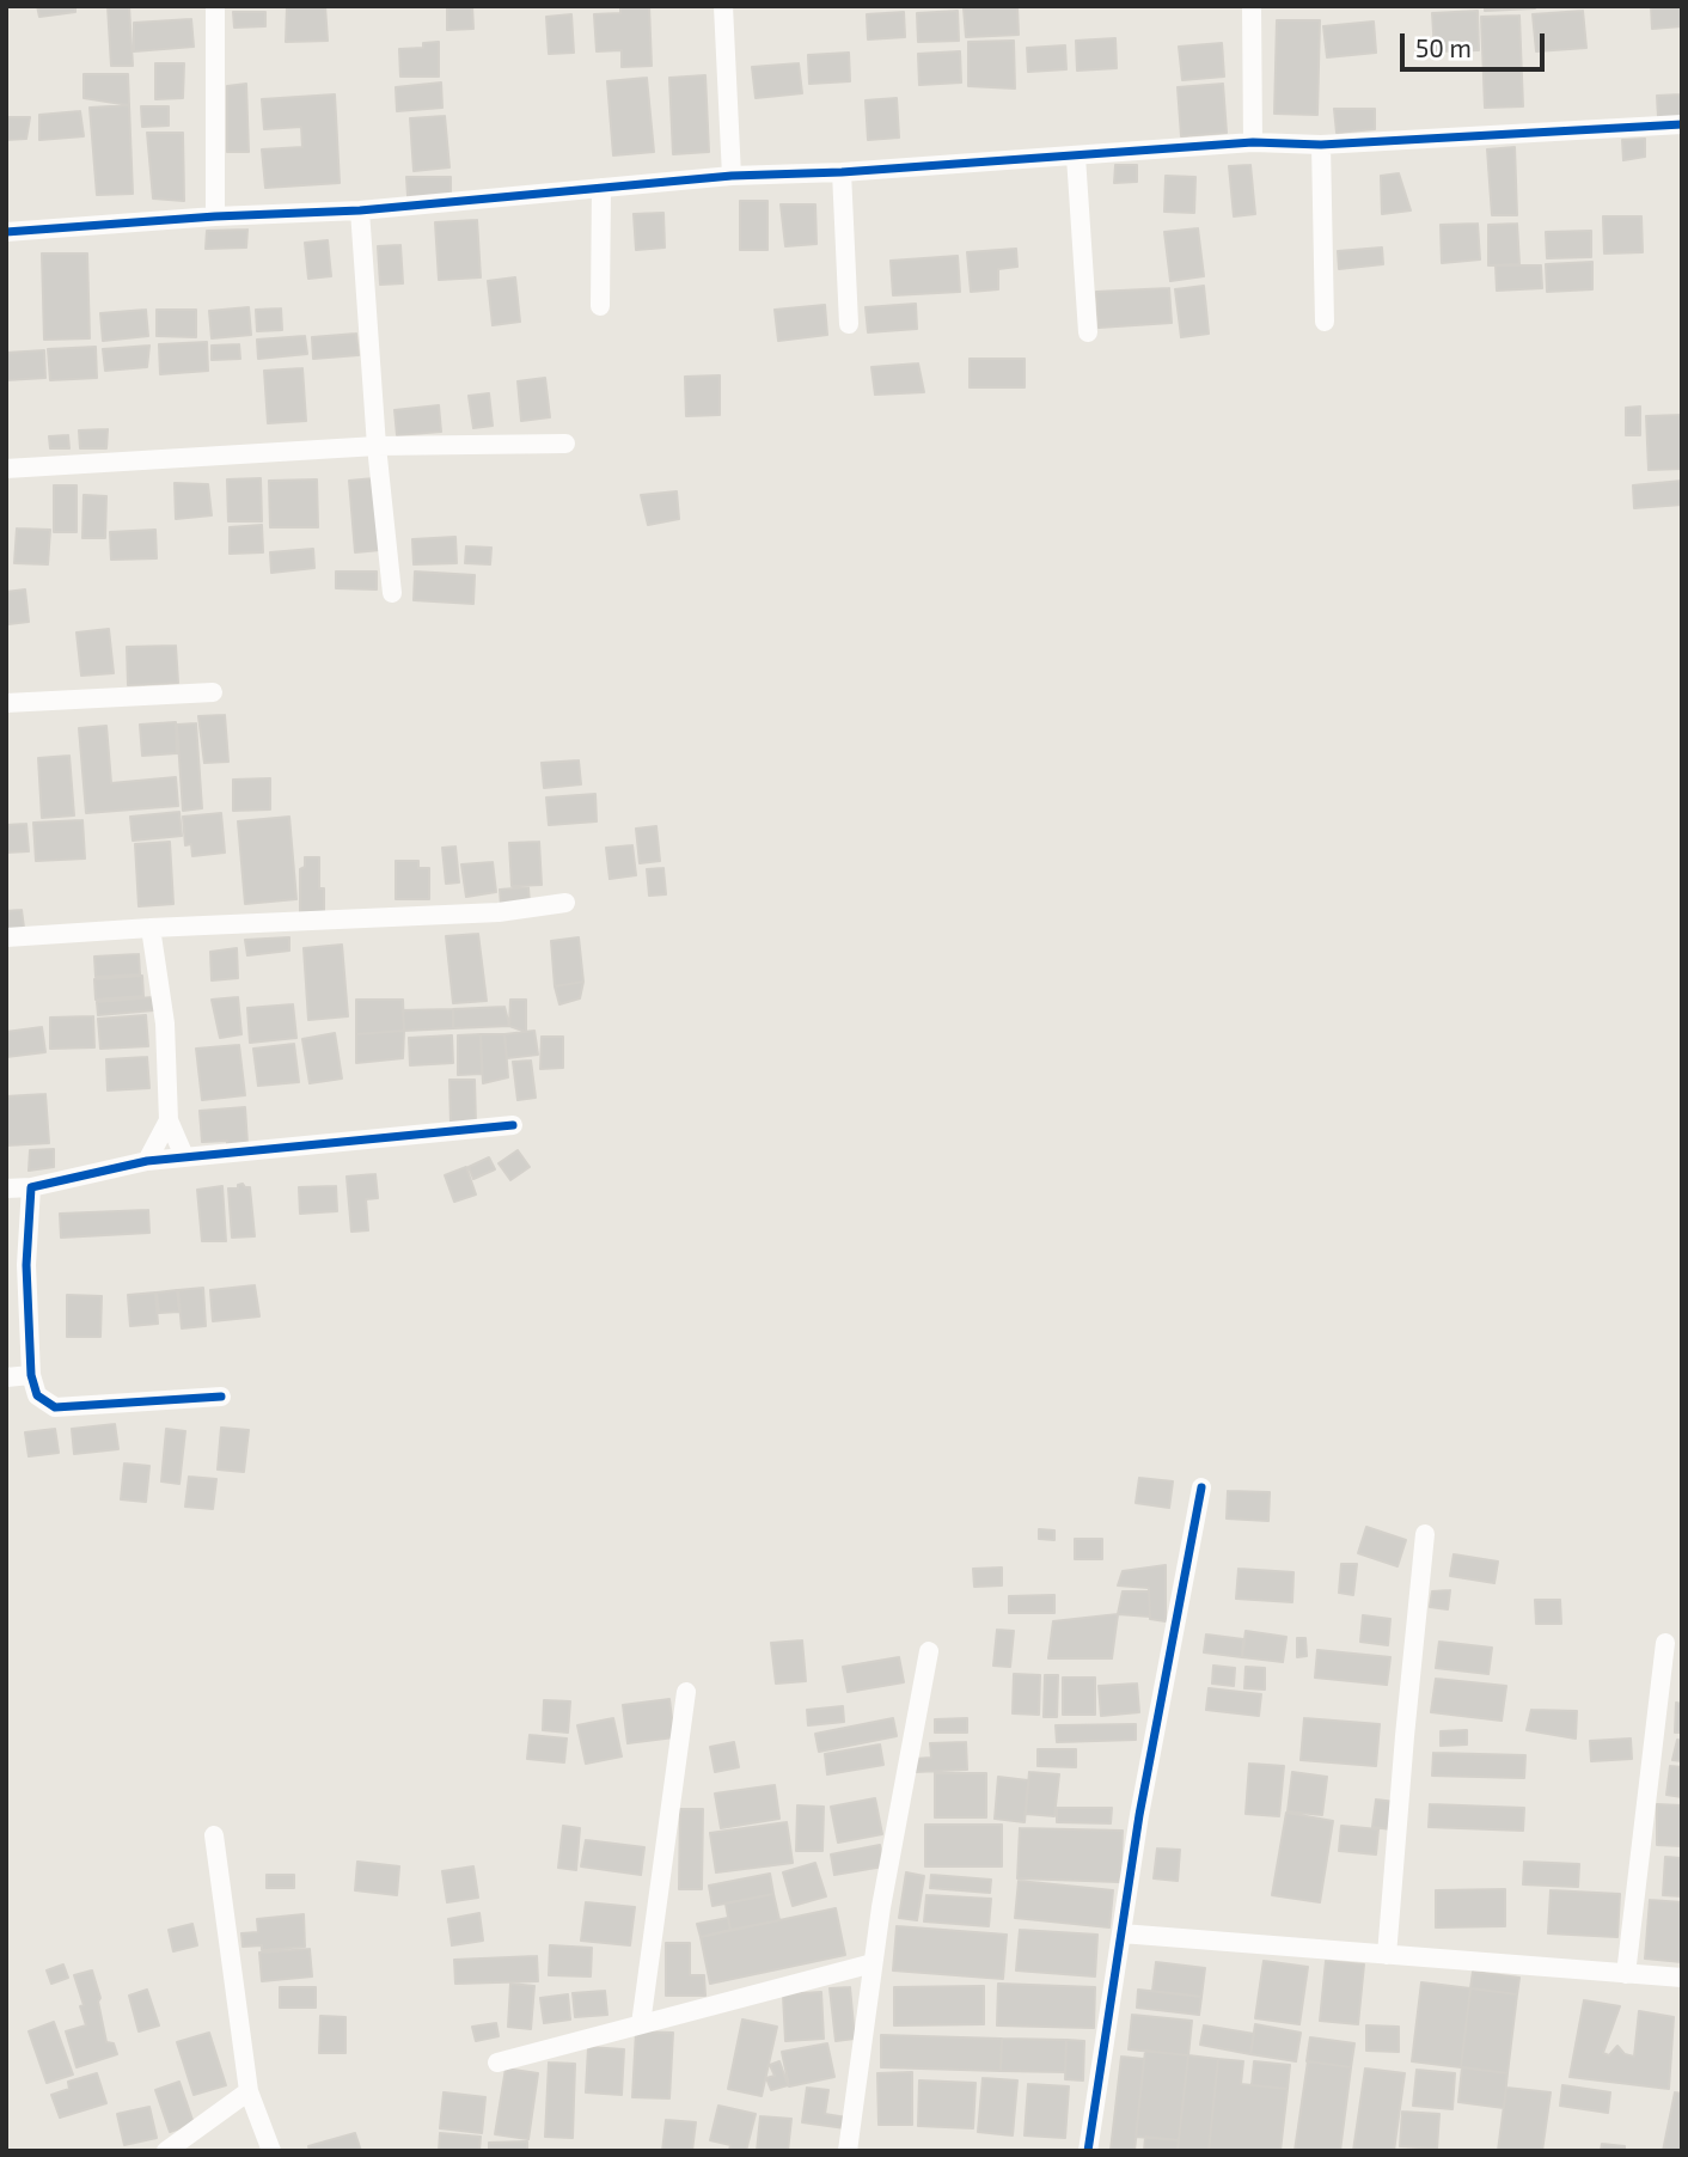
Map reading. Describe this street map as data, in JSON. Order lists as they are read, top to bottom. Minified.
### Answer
{"scale_bar":"50 m"}
